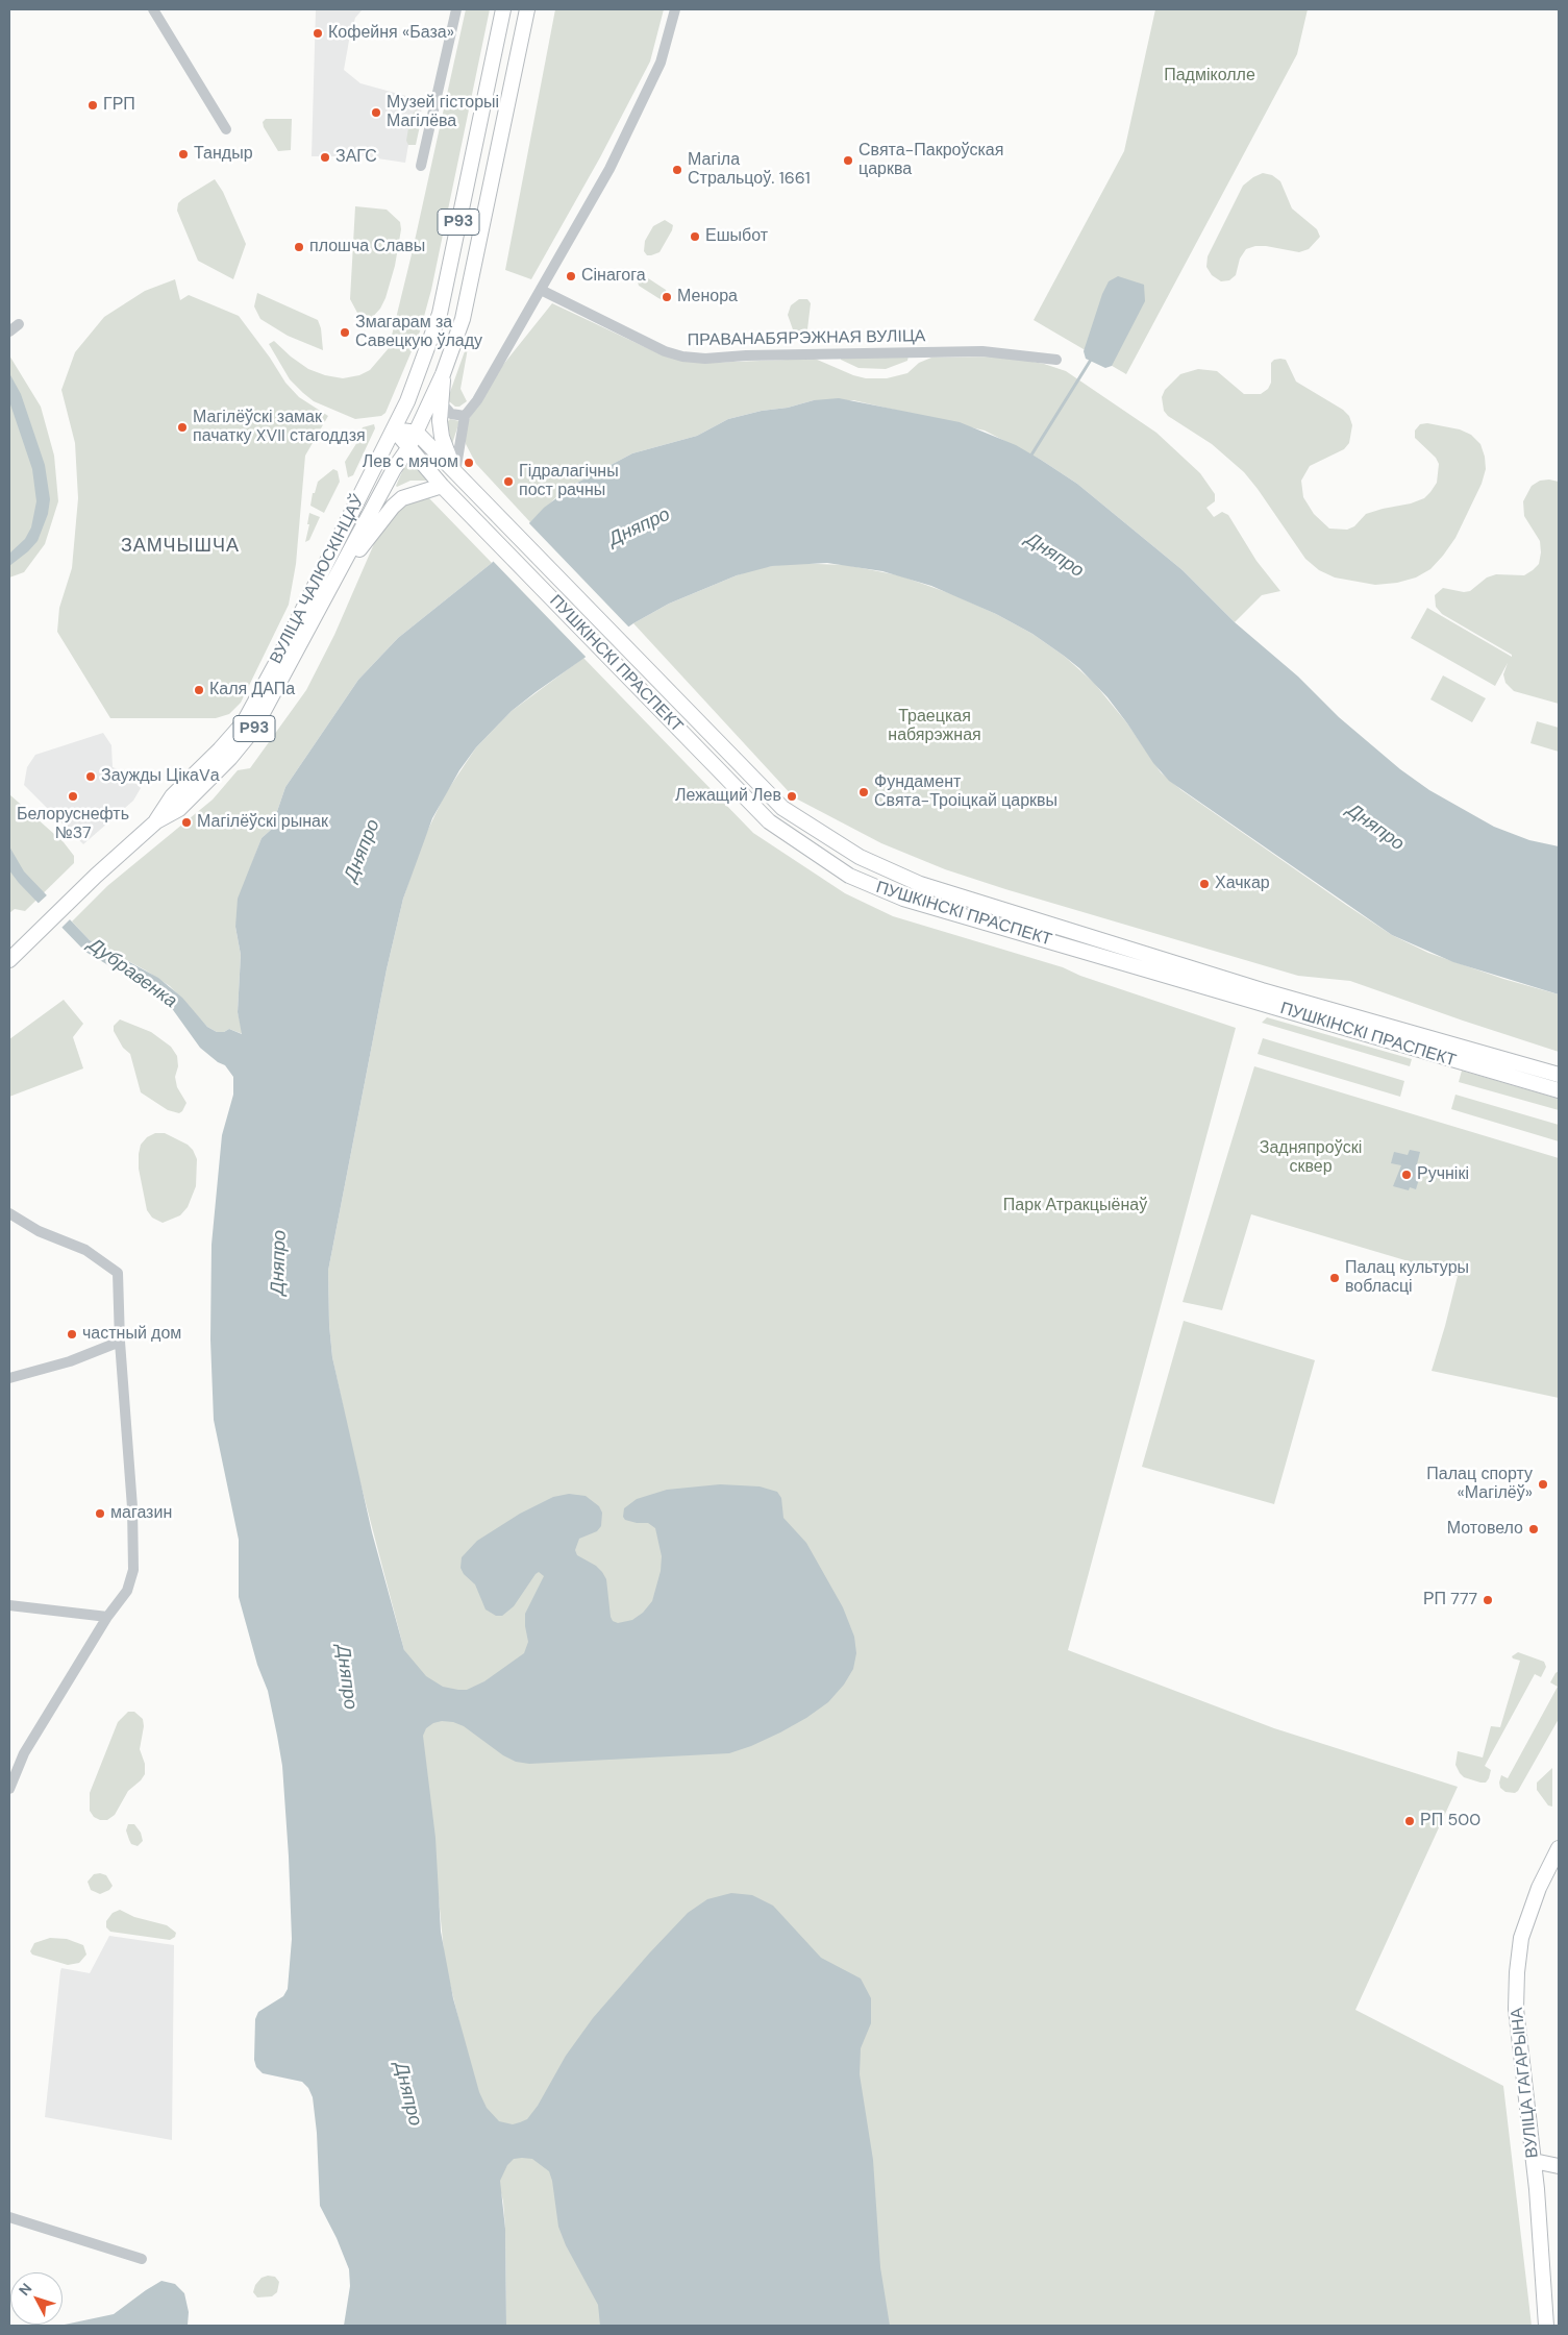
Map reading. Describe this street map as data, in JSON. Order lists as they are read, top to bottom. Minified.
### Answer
{"streets":{"main road":["Р93","ВУЛІЦА ЧАЛЮСКІНЦАЎ","ПУШКІНСКІ ПРАСПЕКТ","ВУЛІЦА ГАГАРЫНА"],"street":["ПРАВАНАБЯРЭЖНАЯ ВУЛІЦА"]},"crossings":[["Р93","ВУЛІЦА ЧАЛЮСКІНЦАЎ"],["Р93","ПУШКІНСКІ ПРАСПЕКТ"],["ВУЛІЦА ЧАЛЮСКІНЦАЎ","ПУШКІНСКІ ПРАСПЕКТ"]],"districts":["ЗАМЧЫШЧА"],"water":["Дняпро","Дубравенка"],"parks":["Падміколле","Траецкая набярэжная","Задняпроўскі сквер","Парк Атракцыёнаў"],"places":["Кофейня «База»","ГРП","Музей гісторыі Магілёва","Тандыр","ЗАГС","Свята-Пакроўская царква","Магіла Стральцоў. 1661","Ешыбот","плошча Славы","Сінагога","Менора","Змагарам за Савецкую ўладу","Магілёўскі замак пачатку XVII стагоддзя","Лев с мячом","Гідралагічны пост рачны","Каля ДАПа","Заужды ЦікаVа","Фундамент Свята-Троіцкай царквы","Белоруснефть №37","Лежащий Лев","Магілёўскі рынак","Хачкар","Ручнікі","Палац культуры вобласці","частный дом","Палац спорту «Магілёў»","магазин","Мотовело","РП 777","РП 500"],"north":"top left"}
